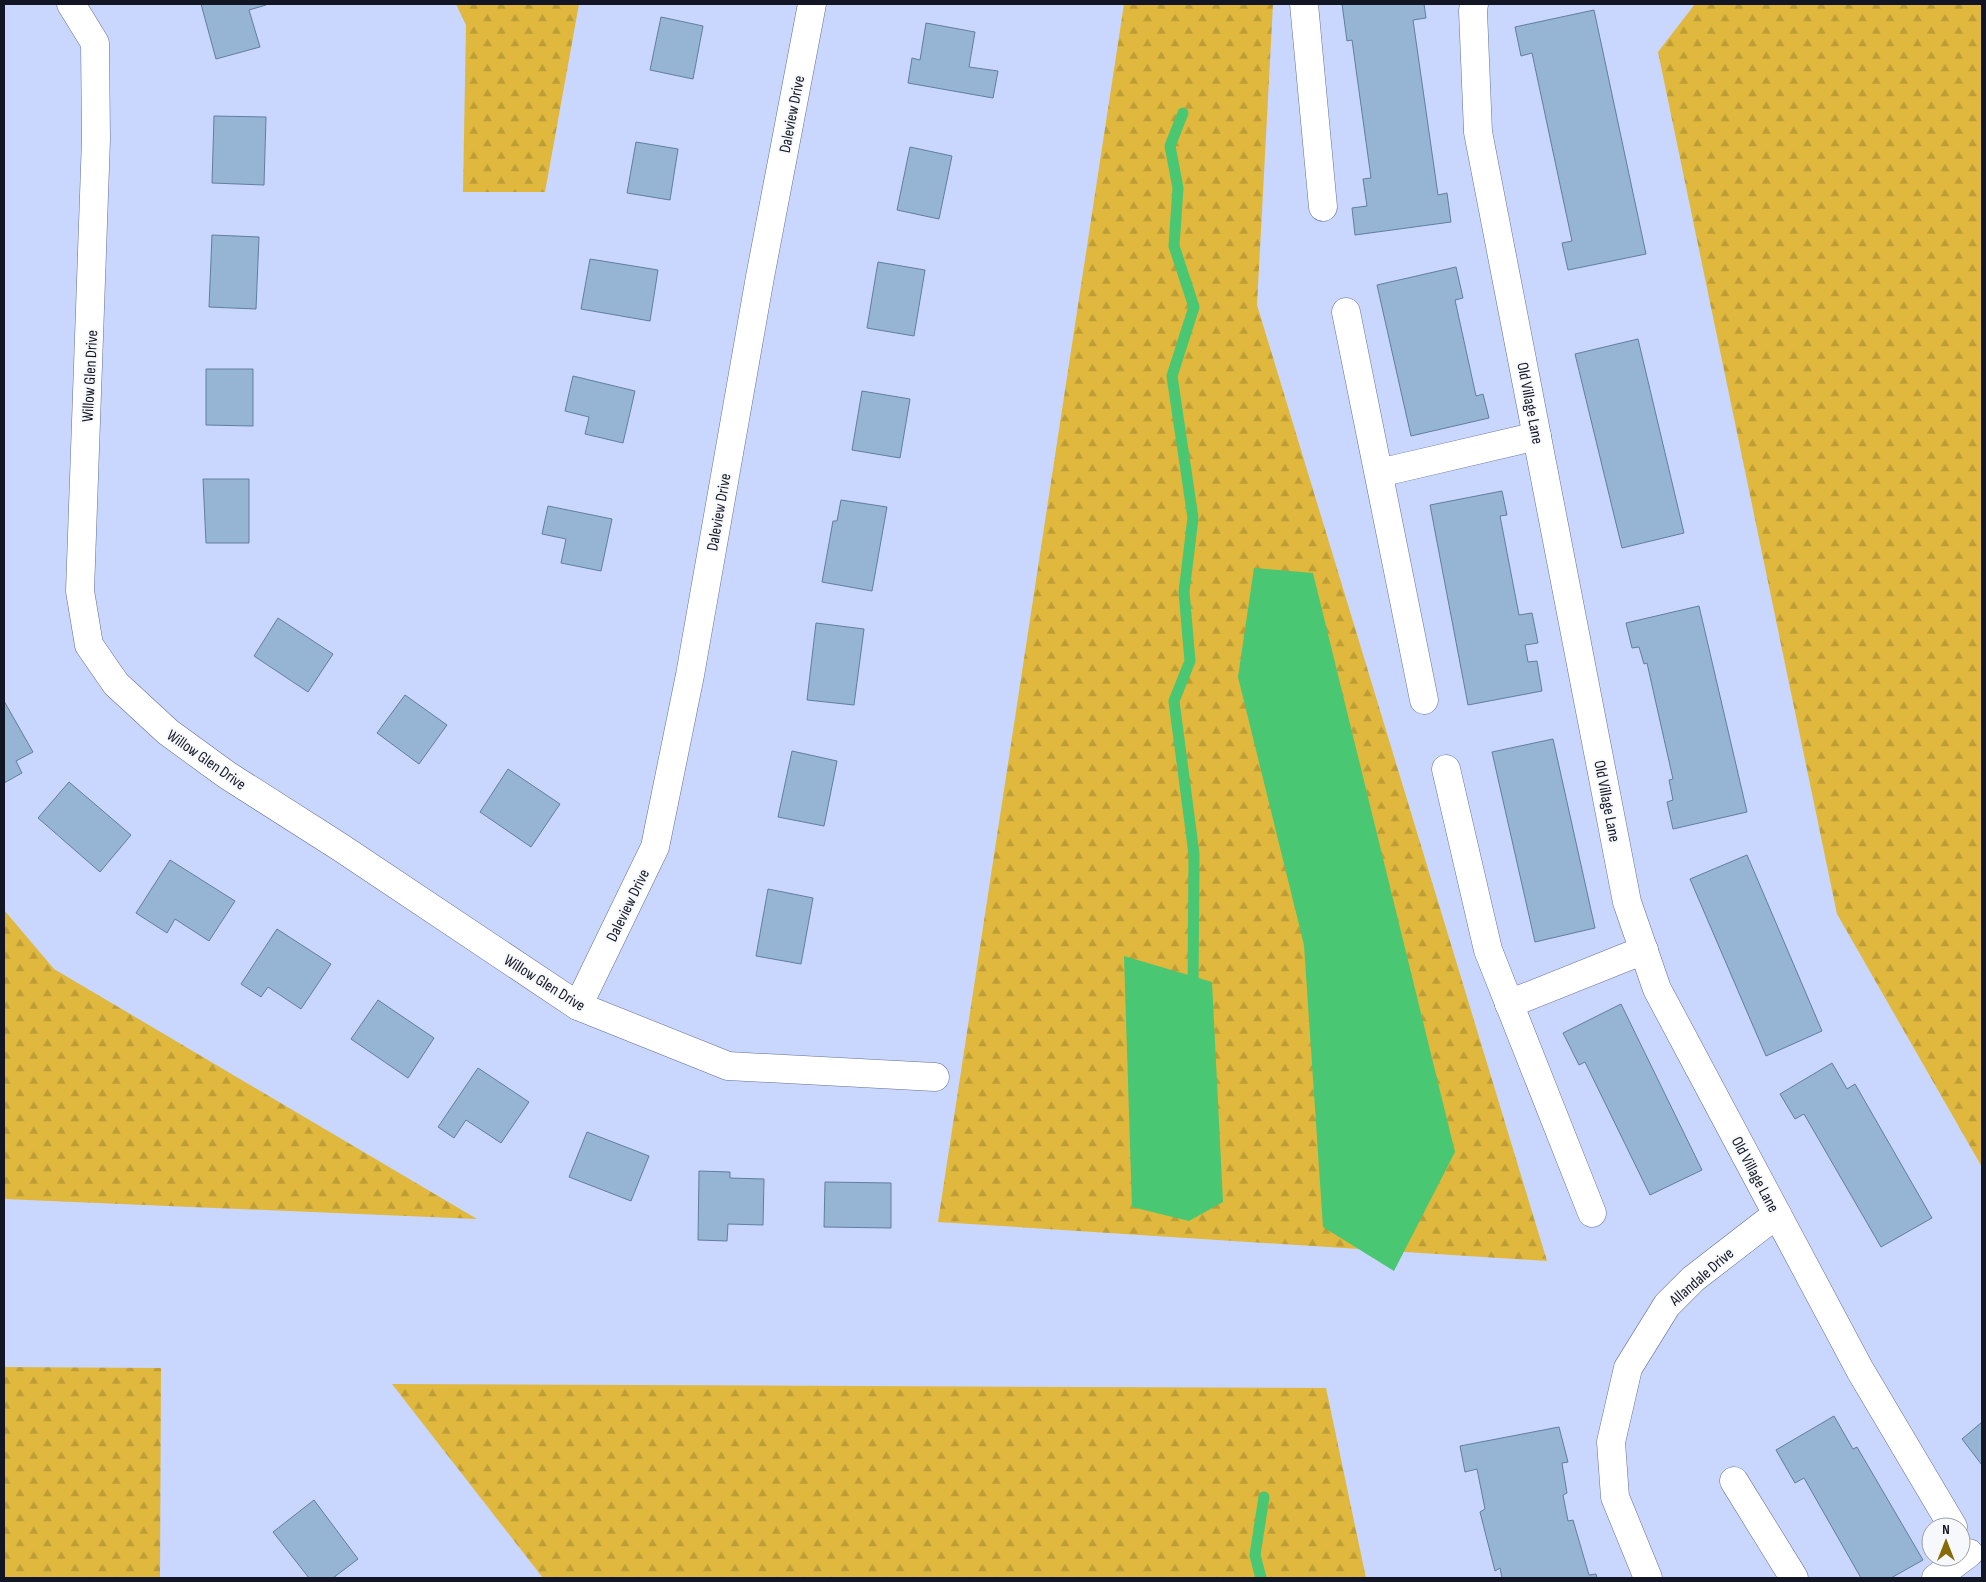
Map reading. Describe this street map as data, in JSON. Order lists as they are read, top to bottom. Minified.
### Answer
{"streets":{"street":["Daleview Drive","Willow Glen Drive","Old Village Lane","Allandale Drive"]},"crossings":[["Daleview Drive","Willow Glen Drive"],["Old Village Lane","Allandale Drive"]],"north":"top"}
